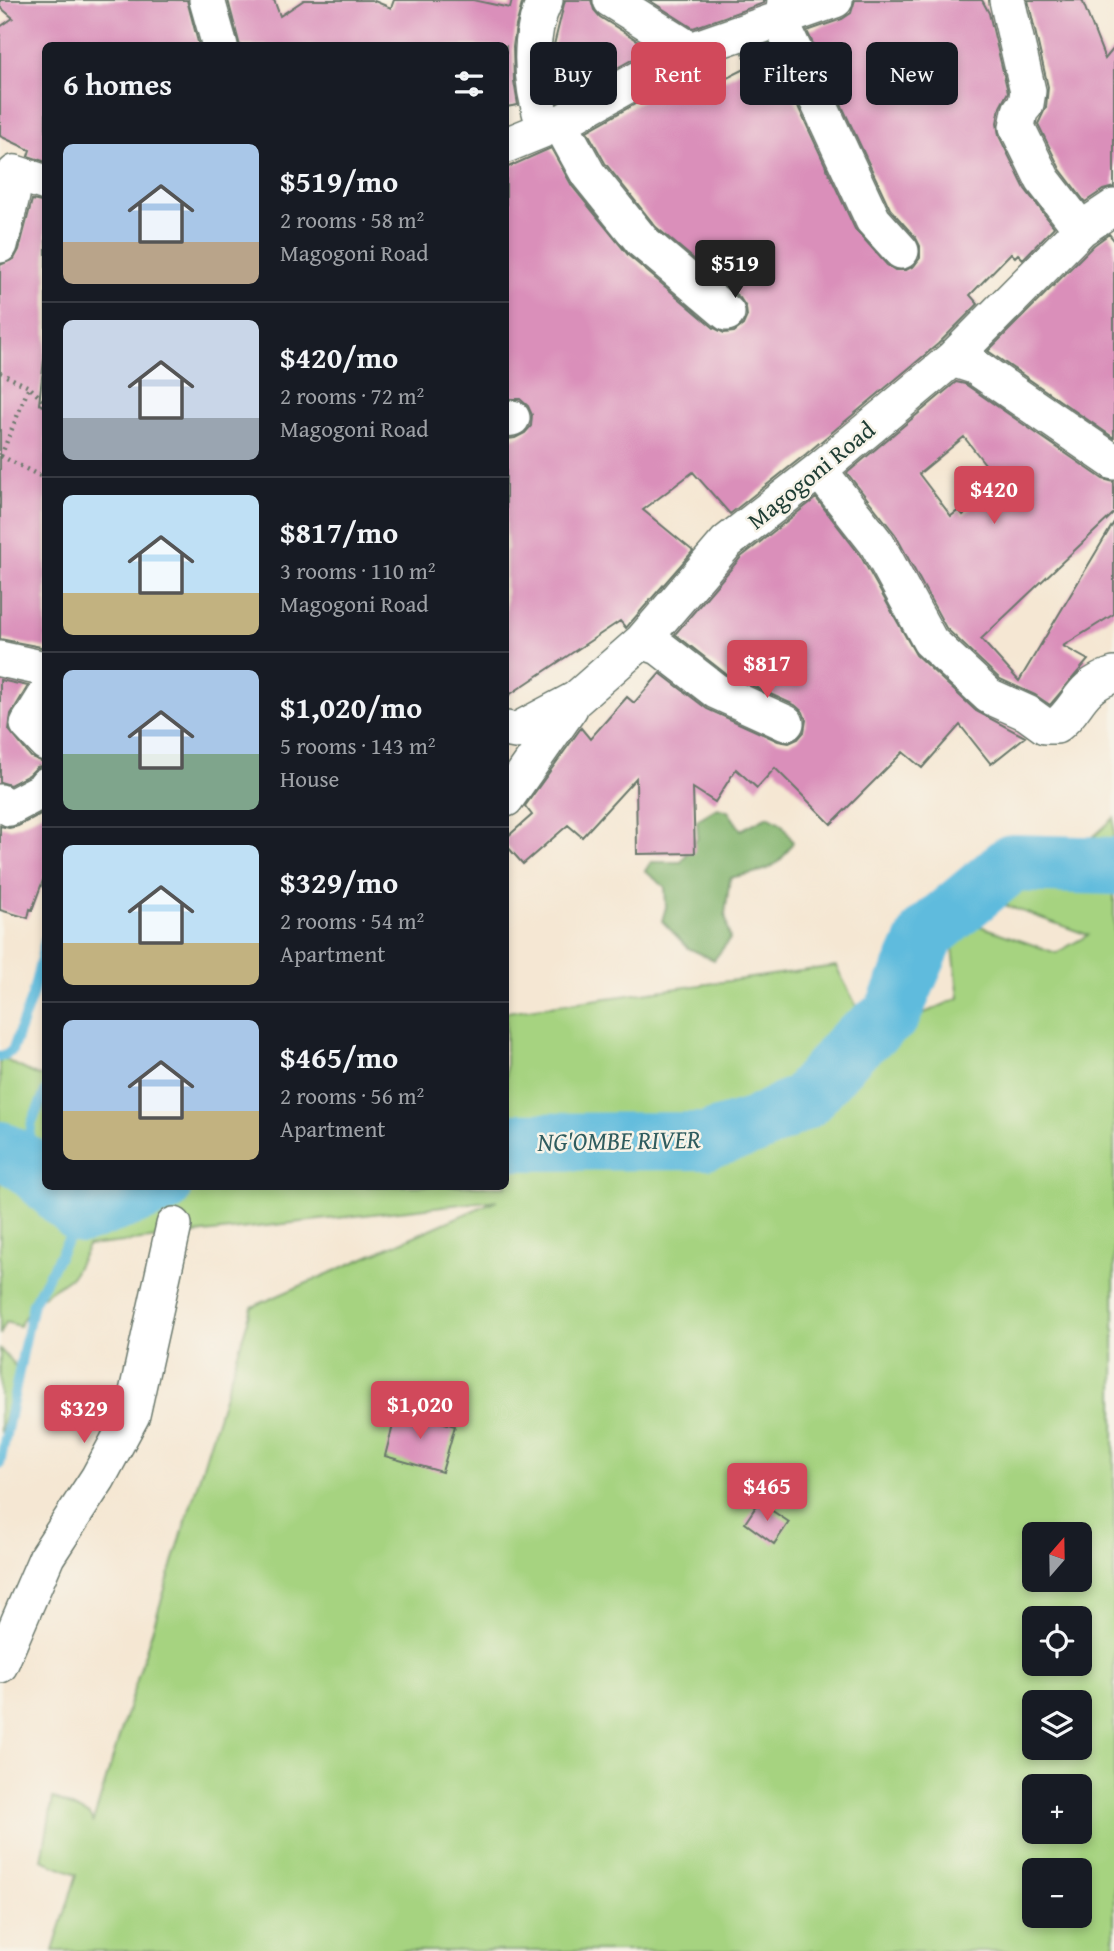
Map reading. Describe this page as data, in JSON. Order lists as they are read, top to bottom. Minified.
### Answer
{"streets":{"street":["Magogoni Road"]},"water":["NG'OMBE RIVER"],"north":"top","page":{"chip":["Buy","Rent","Filters","New"],"heading":"6 homes","list":[{"name":"$519/mo","note":"2 rooms · 58 m² · Magogoni Road"},{"name":"$420/mo","note":"2 rooms · 72 m² · Magogoni Road"},{"name":"$817/mo","note":"3 rooms · 110 m² · Magogoni Road"},{"name":"$1,020/mo","note":"5 rooms · 143 m² · House"},{"name":"$329/mo","note":"2 rooms · 54 m² · Apartment"},{"name":"$465/mo","note":"2 rooms · 56 m² · Apartment"}],"price":["$519","$420","$817","$1,020","$329","$465"],"map_buttons":["+","−"]}}
